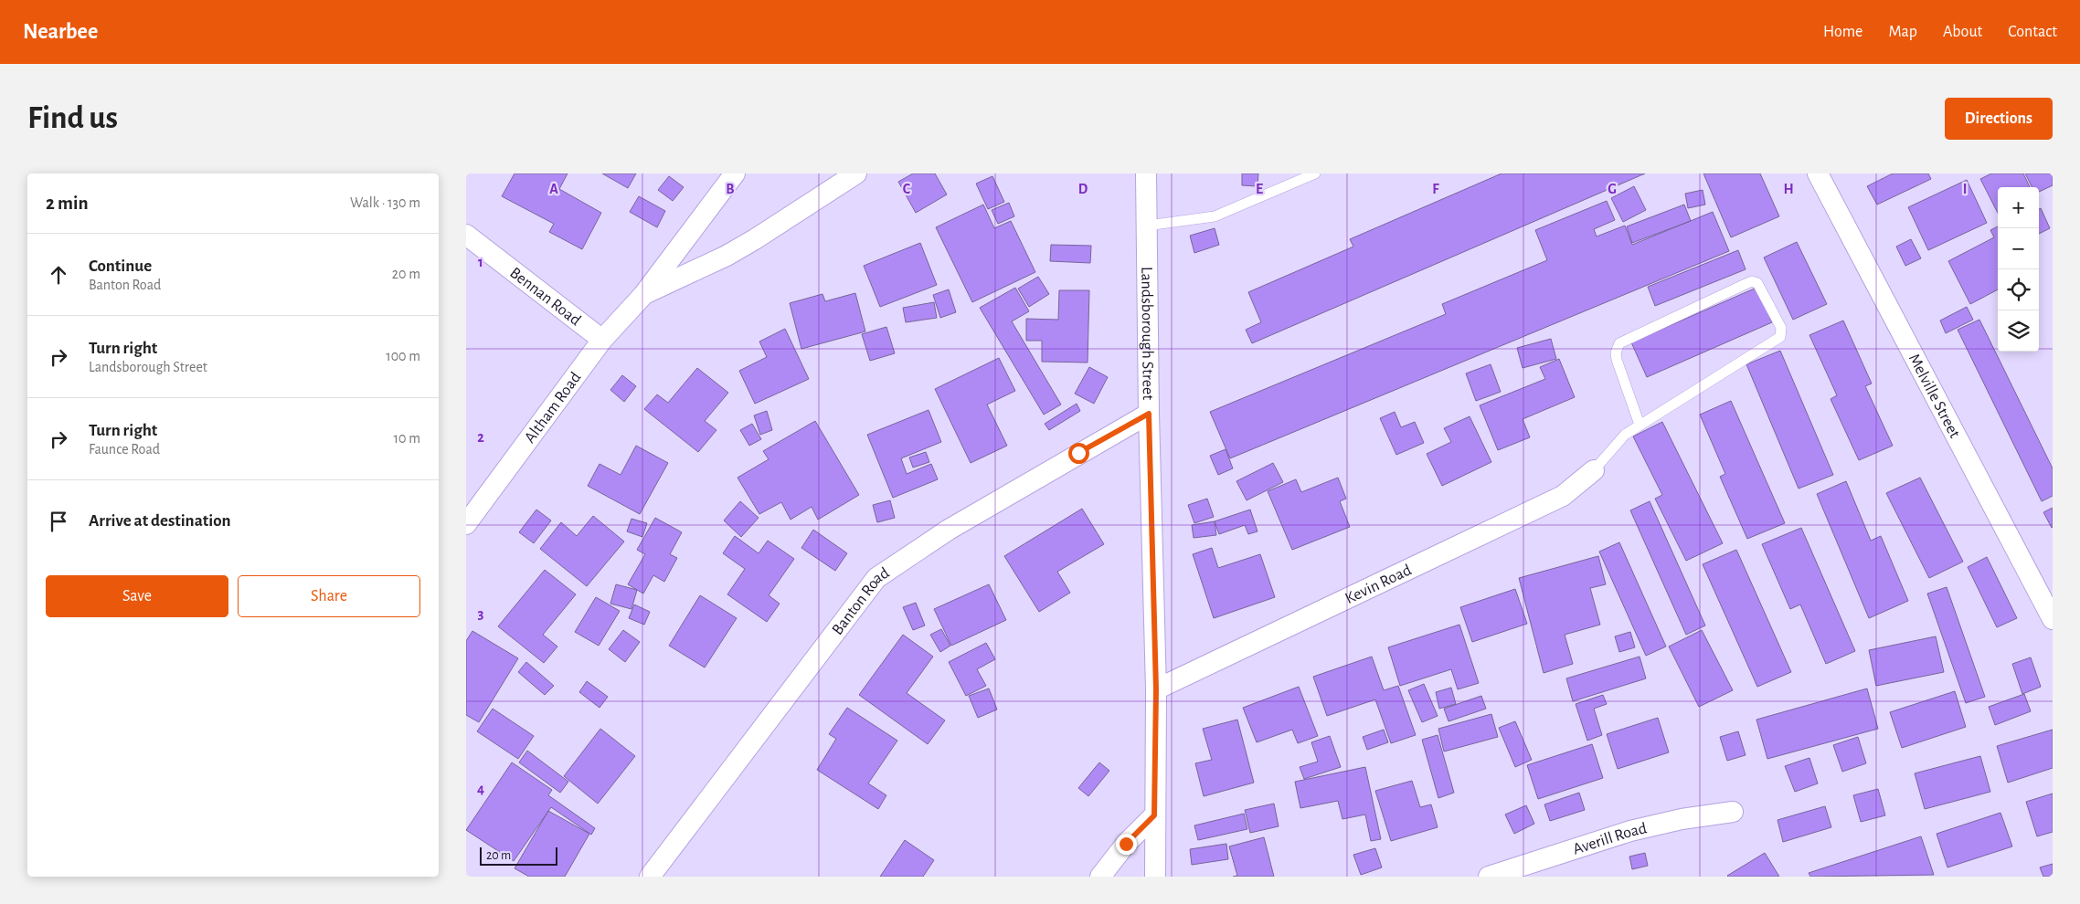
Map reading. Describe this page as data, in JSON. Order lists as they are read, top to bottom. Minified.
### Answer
{"streets":{"street":["Bennan Road","Landsborough Street","Melville Street","Altham Road","Kevin Road","Banton Road","Averill Road"]},"crossings":[["Bennan Road","Altham Road"],["Landsborough Street","Kevin Road"],["Landsborough Street","Banton Road"]],"scale_bar":"20 m","page":{"header":"Nearbee","nav":["Home","Map","About","Contact"],"buttons":["Directions",["Save","Share"]],"title":"Find us","heading":["2 min","Walk · 130 m"],"map_buttons":["+","−"],"list":[["Continue","Banton Road","20 m"],["Turn right","Landsborough Street","100 m"],["Turn right","Faunce Road","10 m"],"Arrive at destination"],"scale":"20 m"},"grid":{"columns":["A","B","C","D","E","F","G","H","I"],"rows":["1","2","3","4"]}}
